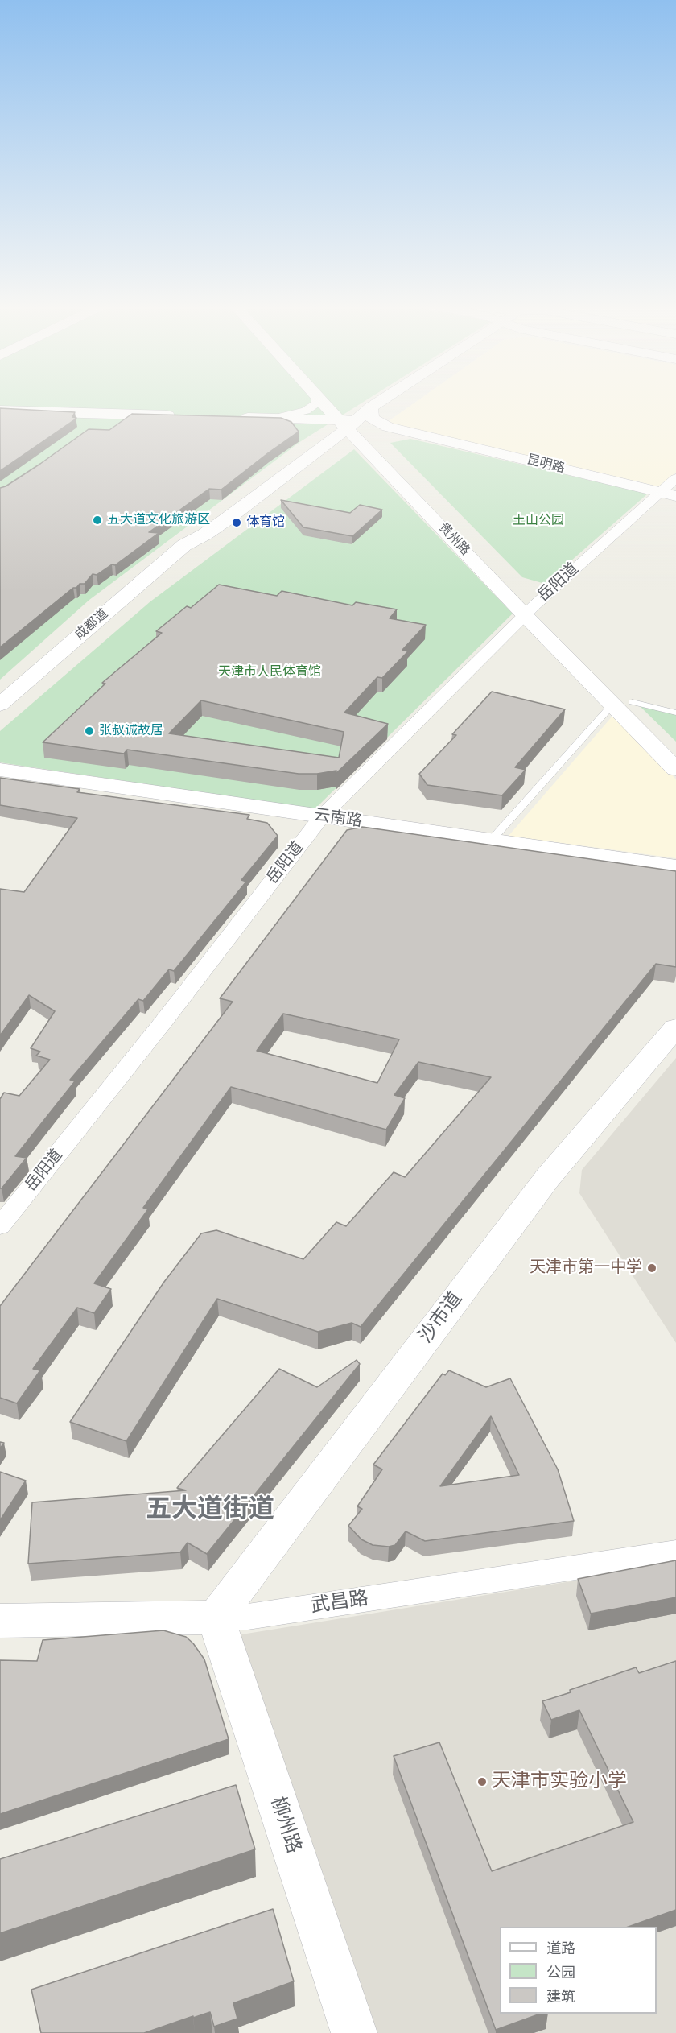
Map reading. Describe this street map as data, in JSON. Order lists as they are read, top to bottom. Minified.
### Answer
{"streets":{"street":["昆明路","贵州路","岳阳道","成都道","云南路","沙市道","武昌路","柳州路"]},"crossings":[["昆明路","岳阳道"],["昆明路","成都道"],["贵州路","岳阳道"],["贵州路","成都道"],["岳阳道","云南路"],["沙市道","武昌路"],["沙市道","柳州路"],["武昌路","柳州路"]],"districts":["五大道街道"],"parks":["土山公园","天津市人民体育馆"],"places":["五大道文化旅游区","体育馆","张叔诚故居","天津市第一中学","天津市实验小学"],"legend":["道路","公园","建筑"]}
